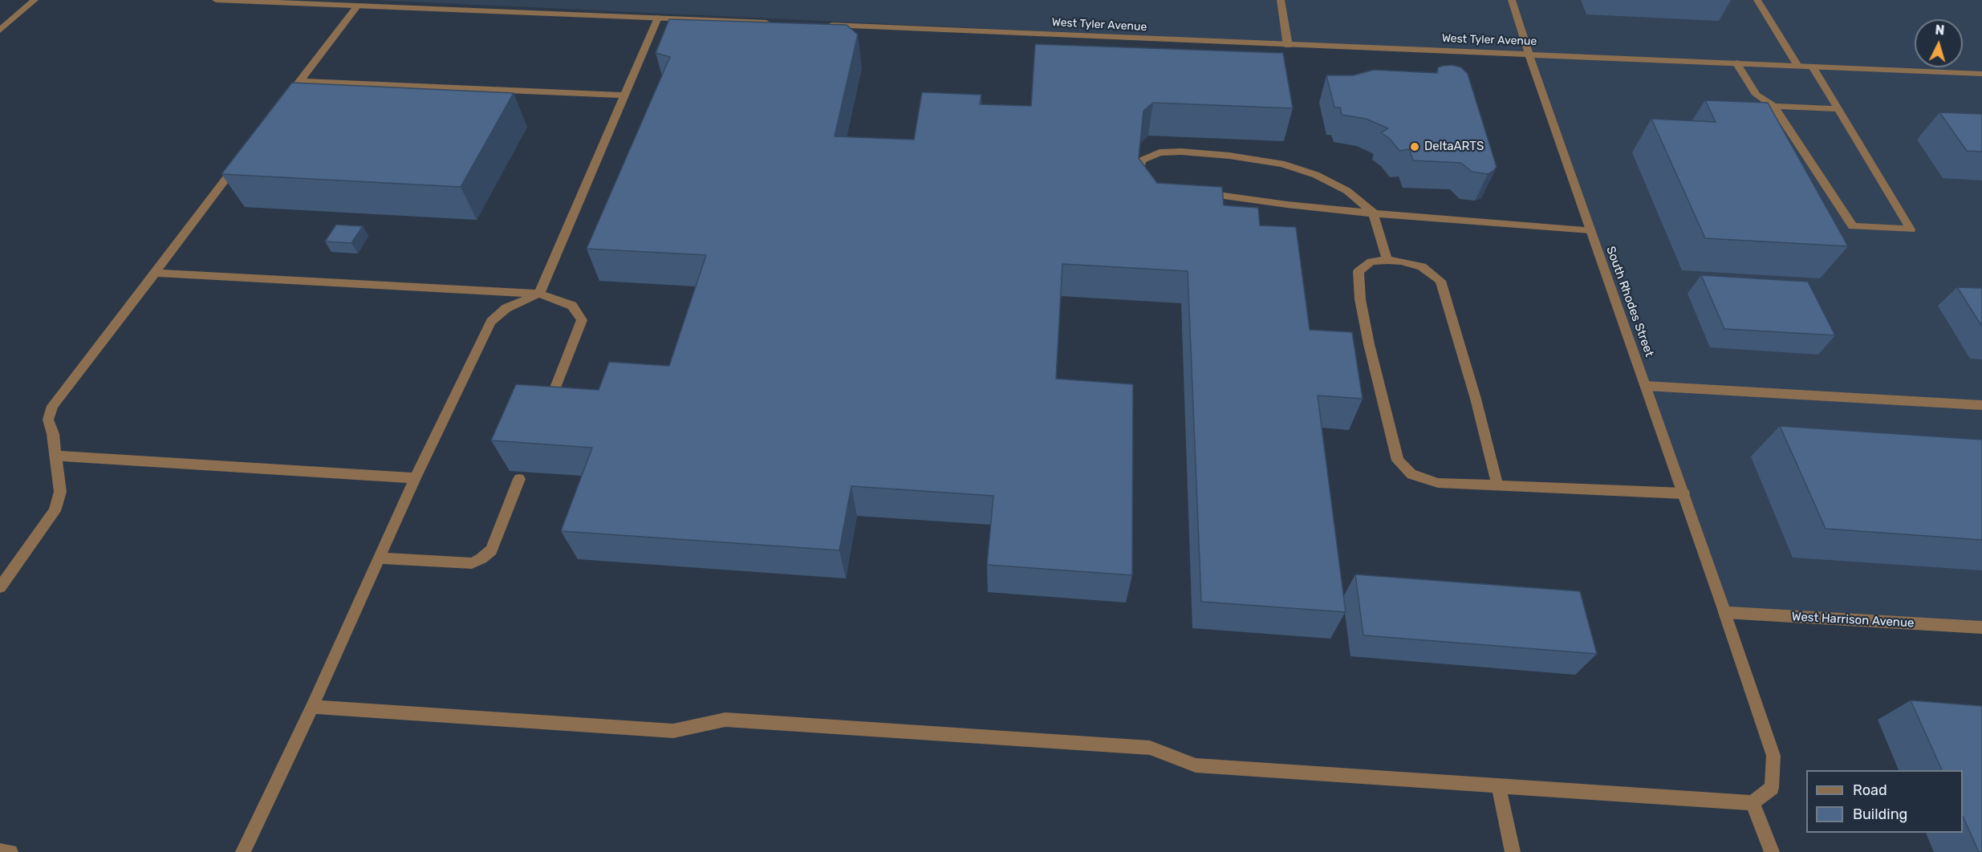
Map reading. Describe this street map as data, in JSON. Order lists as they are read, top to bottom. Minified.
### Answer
{"streets":{"street":["West Tyler Avenue","South Rhodes Street","West Harrison Avenue"]},"crossings":[["West Tyler Avenue","South Rhodes Street"],["South Rhodes Street","West Harrison Avenue"]],"places":["DeltaARTS"],"legend":["Road","Building"],"north":"top"}
